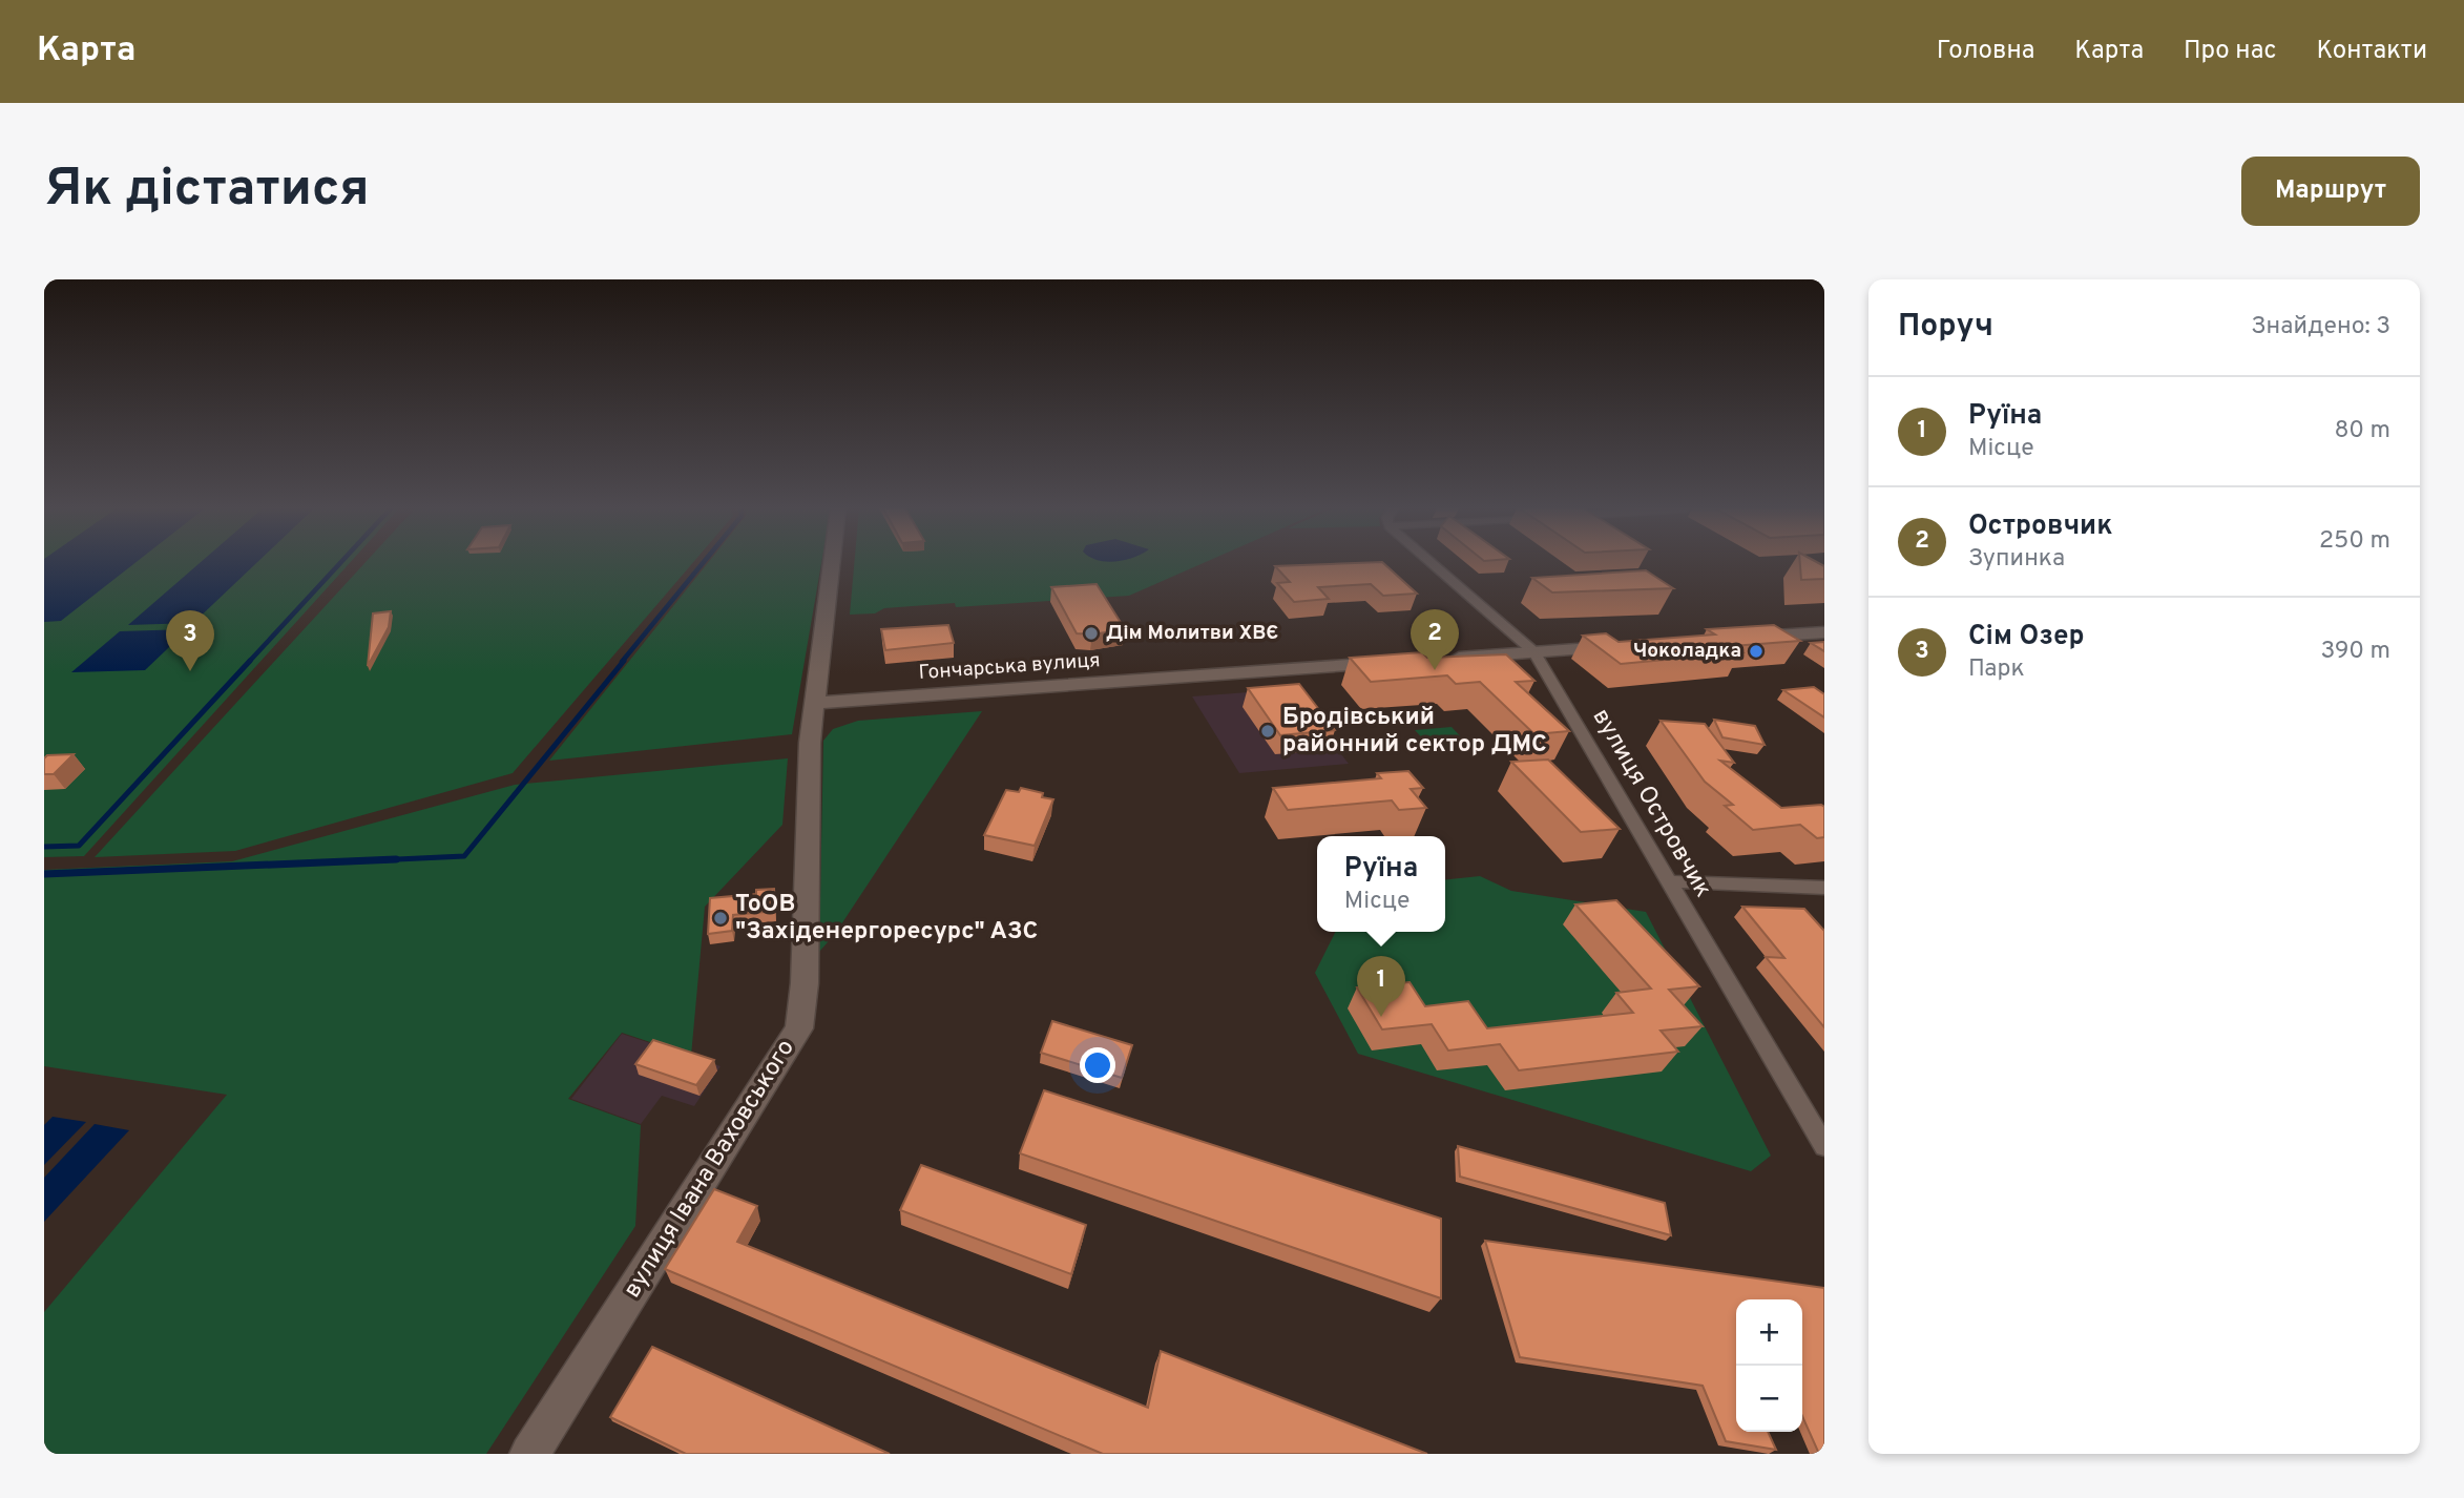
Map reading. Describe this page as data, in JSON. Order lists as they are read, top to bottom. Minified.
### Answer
{"streets":{"main road":["Гончарська вулиця","вулиця Івана Ваховського"],"street":["вулиця Островчик"]},"crossings":[["Гончарська вулиця","вулиця Івана Ваховського"]],"places":["Дім Молитви ХВЄ","Чоколадка","Бродівський районний сектор ДМС","ТоОВ \"Західенергоресурс\" АЗС"],"page":{"header":"Карта","nav":["Головна","Карта","Про нас","Контакти"],"buttons":"Маршрут","title":"Як дістатися","heading":["Поруч","Знайдено: 3"],"list":[{"mark":"1","name":"Руїна","note":"Місце","value":"80 m"},{"mark":"2","name":"Островчик","note":"Зупинка","value":"250 m"},{"mark":"3","name":"Сім Озер","note":"Парк","value":"390 m"}],"pins":["2","3","1"],"popup":["Руїна","Місце"],"map_buttons":["+","−"]}}
